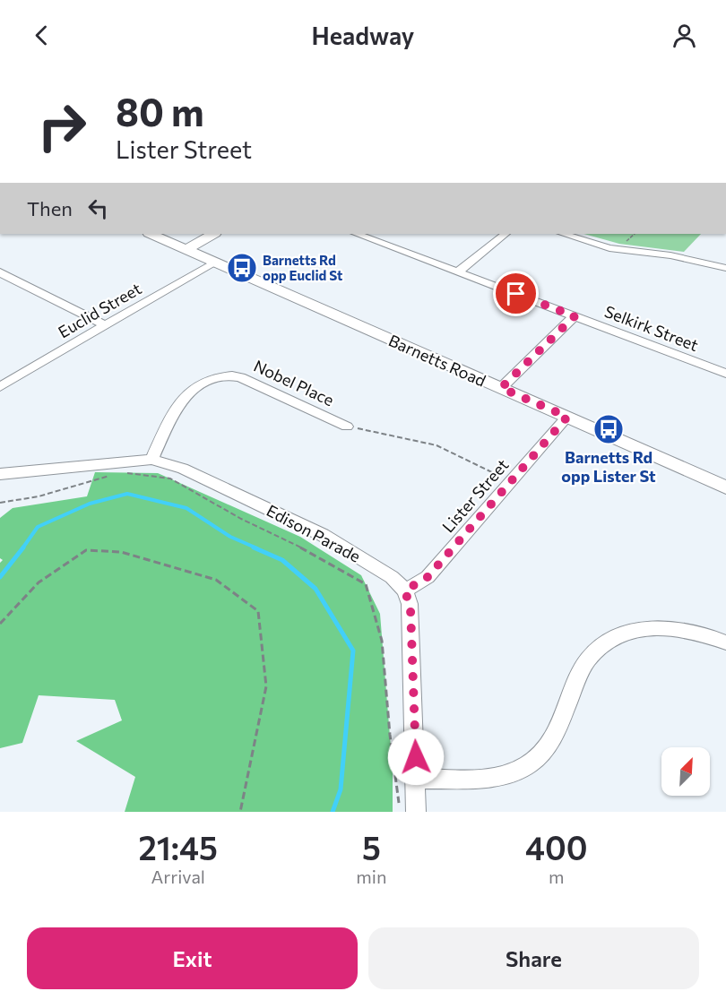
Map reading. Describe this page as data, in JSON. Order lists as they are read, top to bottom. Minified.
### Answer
{"streets":{"street":["Euclid Street","Selkirk Street","Barnetts Road","Nobel Place","Lister Street","Edison Parade"]},"crossings":[["Euclid Street","Barnetts Road"],["Barnetts Road","Lister Street"],["Nobel Place","Edison Parade"],["Lister Street","Edison Parade"]],"places":{"bus stop":["Barnetts Rd opp Euclid St","Barnetts Rd opp Lister St"]},"north":"top right","page":{"header":"Headway","turn":["80 m","Lister Street"],"then":"Then","eta":["21:45","Arrival","5","min","400","m"],"buttons":["Exit","Share"]}}
